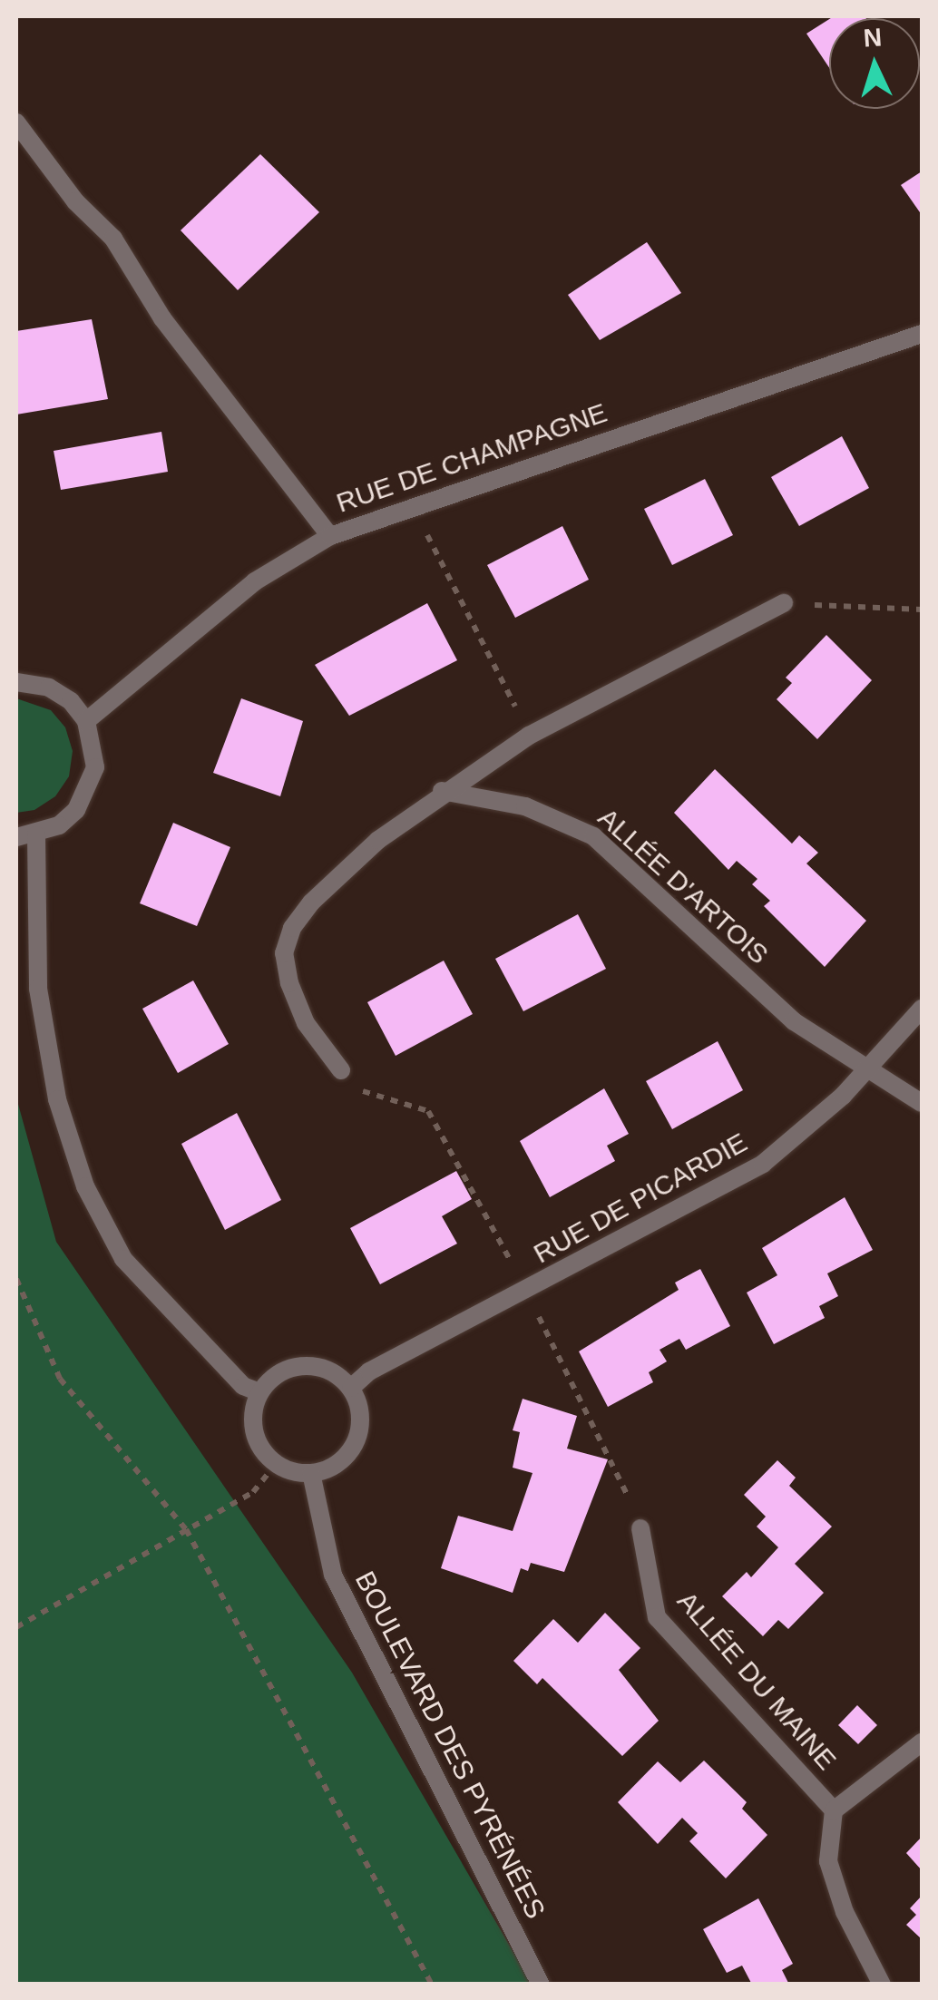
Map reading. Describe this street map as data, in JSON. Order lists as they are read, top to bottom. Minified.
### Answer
{"streets":{"street":["RUE DE CHAMPAGNE","ALLÉE D'ARTOIS","RUE DE PICARDIE","ALLÉE DU MAINE","BOULEVARD DES PYRÉNÉES"]},"crossings":[["ALLÉE D'ARTOIS","RUE DE PICARDIE"],["RUE DE PICARDIE","BOULEVARD DES PYRÉNÉES"]],"north":"top"}
